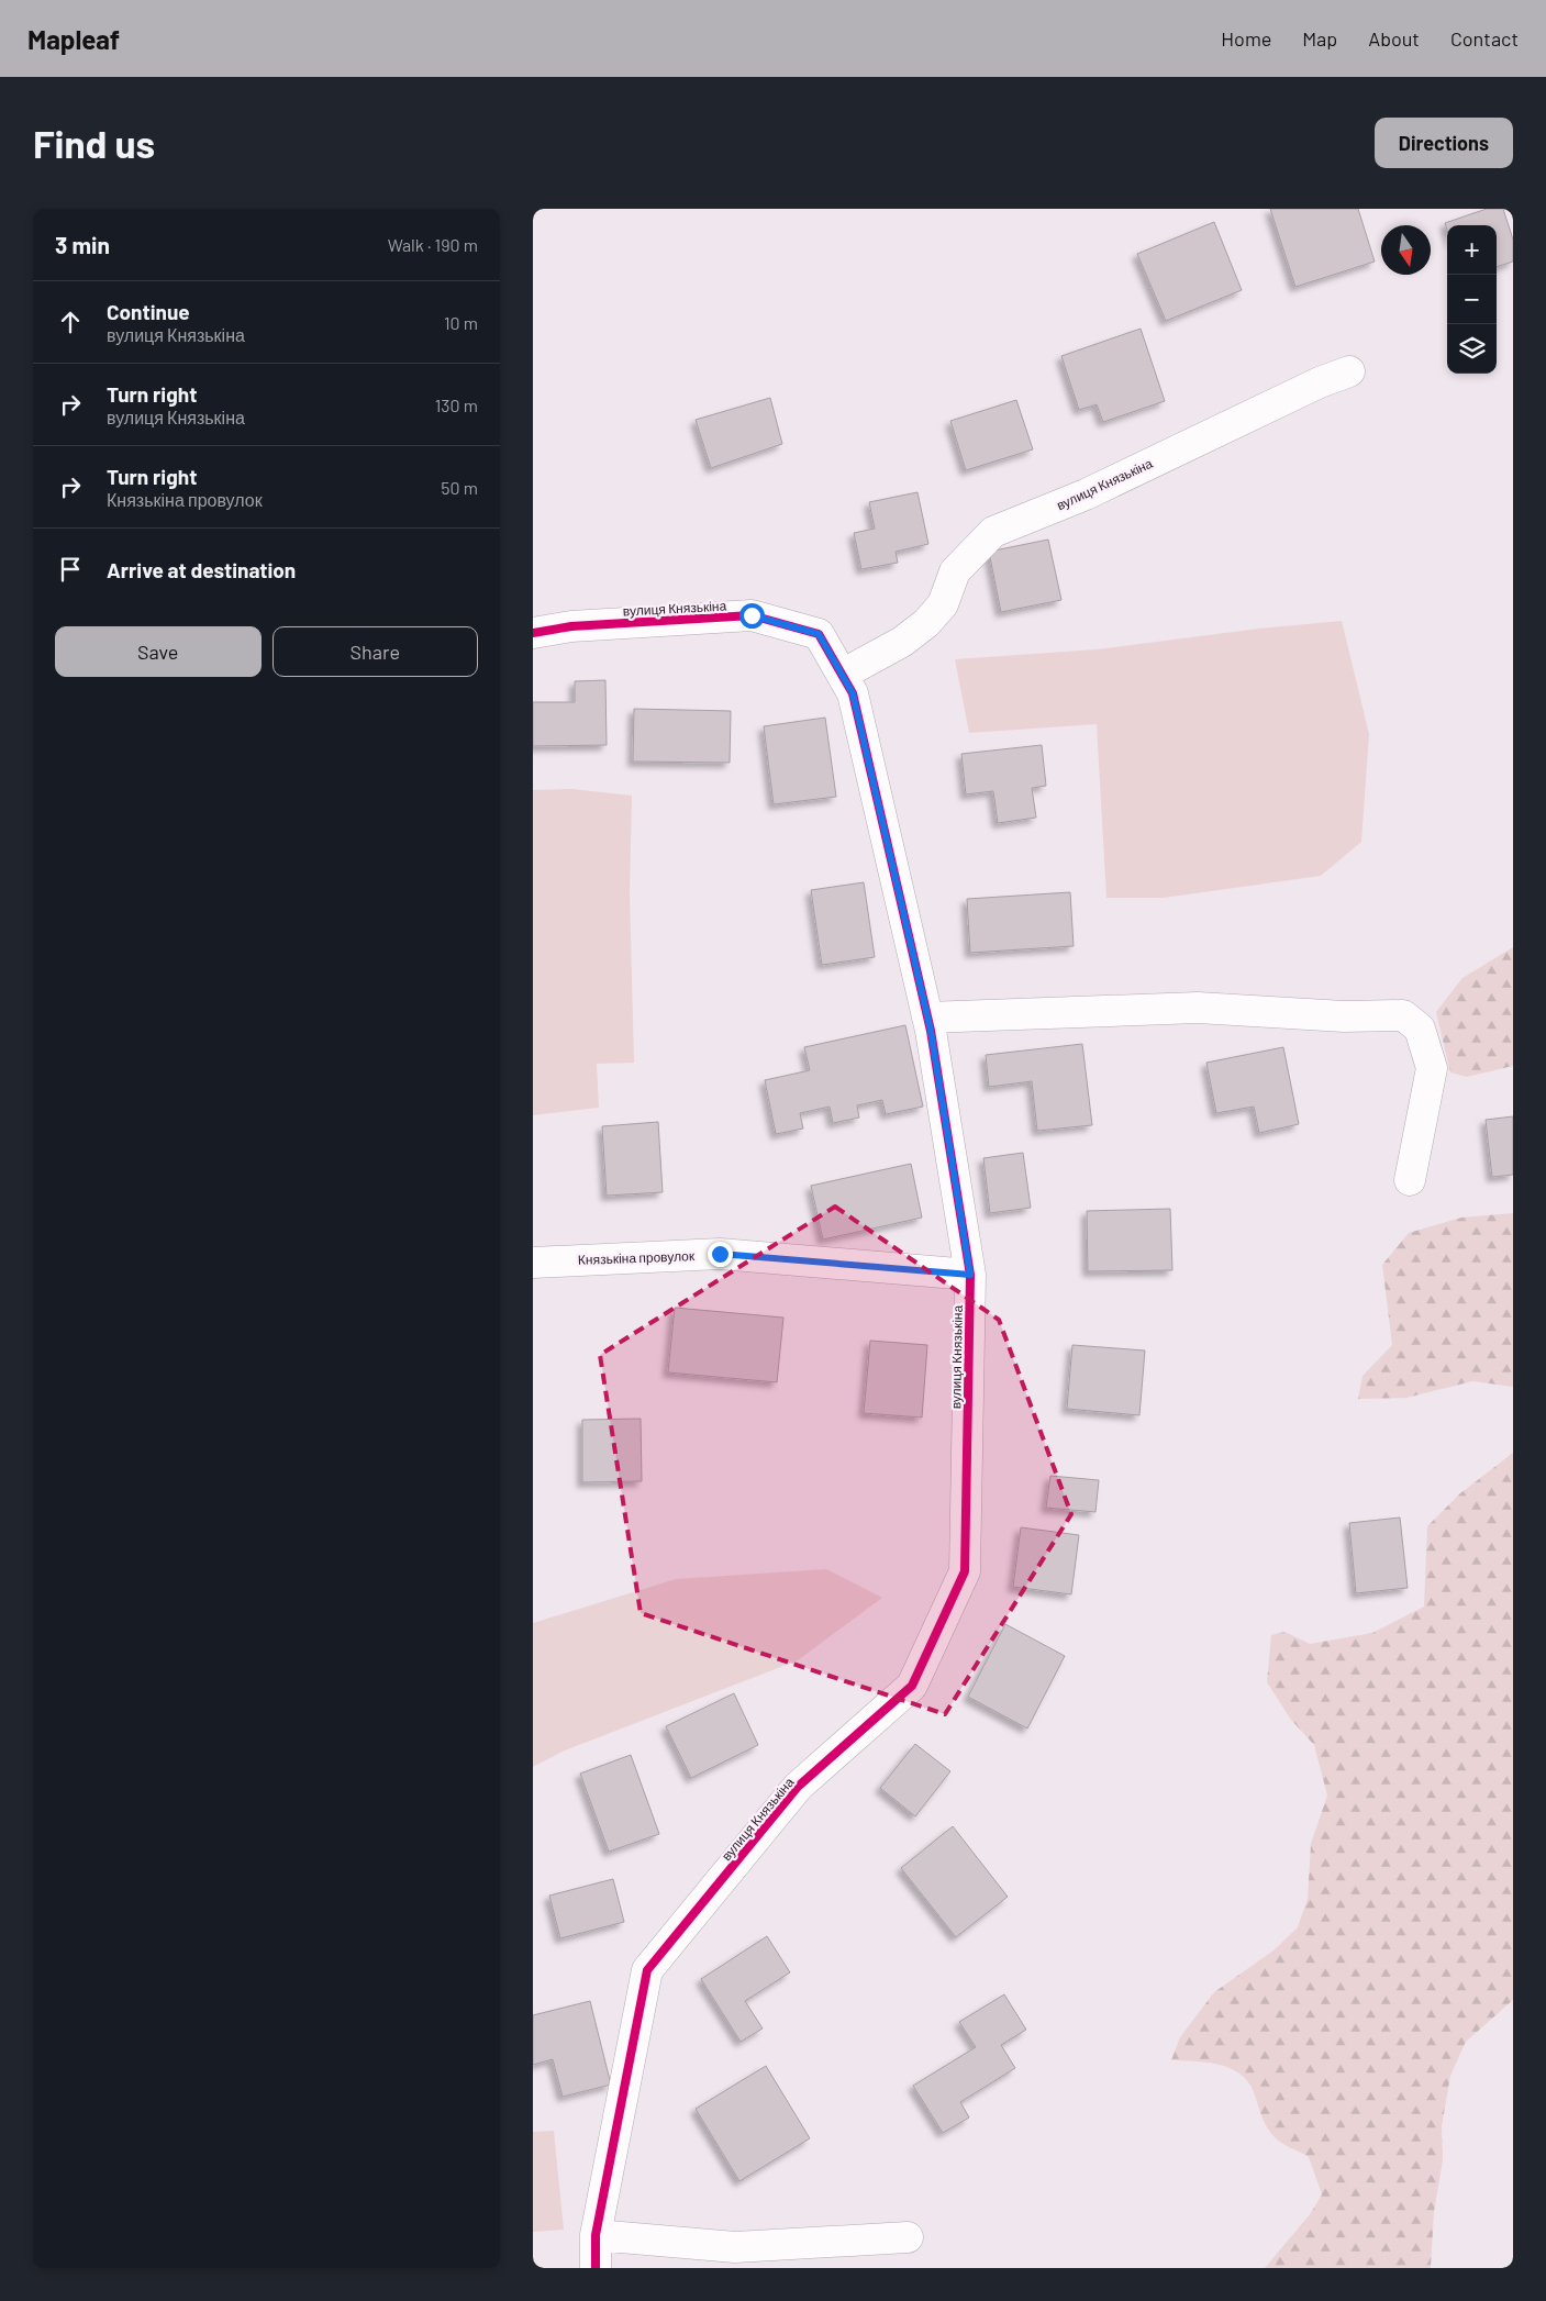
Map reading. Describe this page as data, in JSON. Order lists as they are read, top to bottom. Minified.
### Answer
{"streets":{"street":["вулиця Князькіна","Князькіна провулок"]},"crossings":[["вулиця Князькіна","Князькіна провулок"]],"north":"bottom","page":{"header":"Mapleaf","nav":["Home","Map","About","Contact"],"buttons":["Directions",["Save","Share"]],"title":"Find us","heading":["3 min","Walk · 190 m"],"map_buttons":["+","−"],"list":[["Continue","вулиця Князькіна","10 m"],["Turn right","вулиця Князькіна","130 m"],["Turn right","Князькіна провулок","50 m"],"Arrive at destination"]}}
